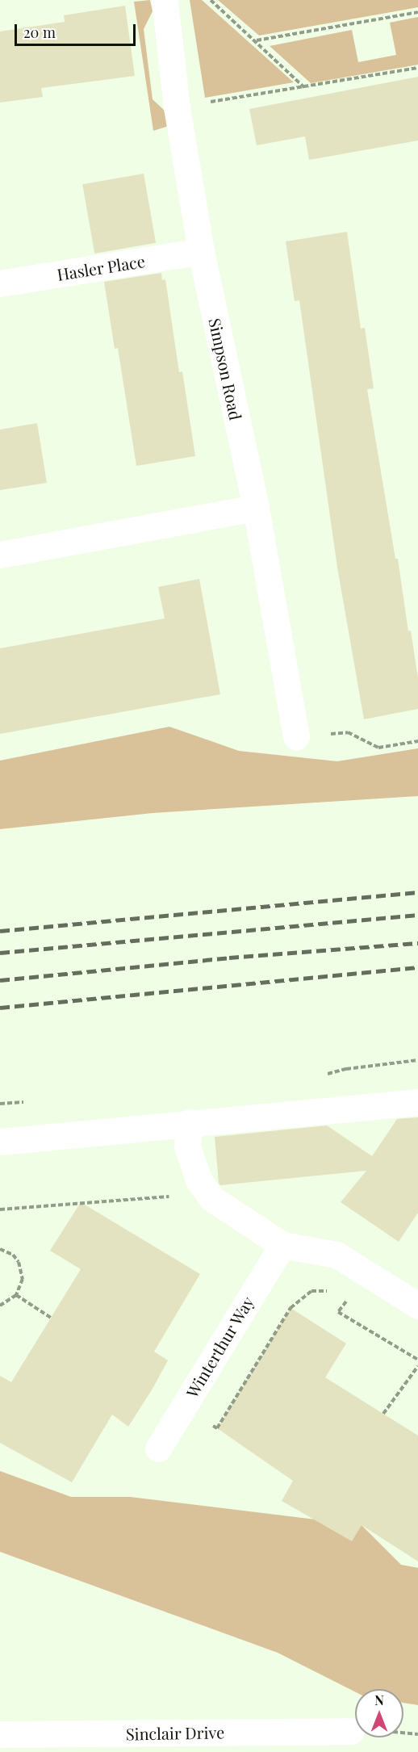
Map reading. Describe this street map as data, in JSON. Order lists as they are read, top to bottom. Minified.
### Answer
{"streets":{"street":["Hasler Place","Simpson Road","Winterthur Way","Sinclair Drive"]},"crossings":[["Hasler Place","Simpson Road"]],"scale_bar":"20 m","north":"top"}
